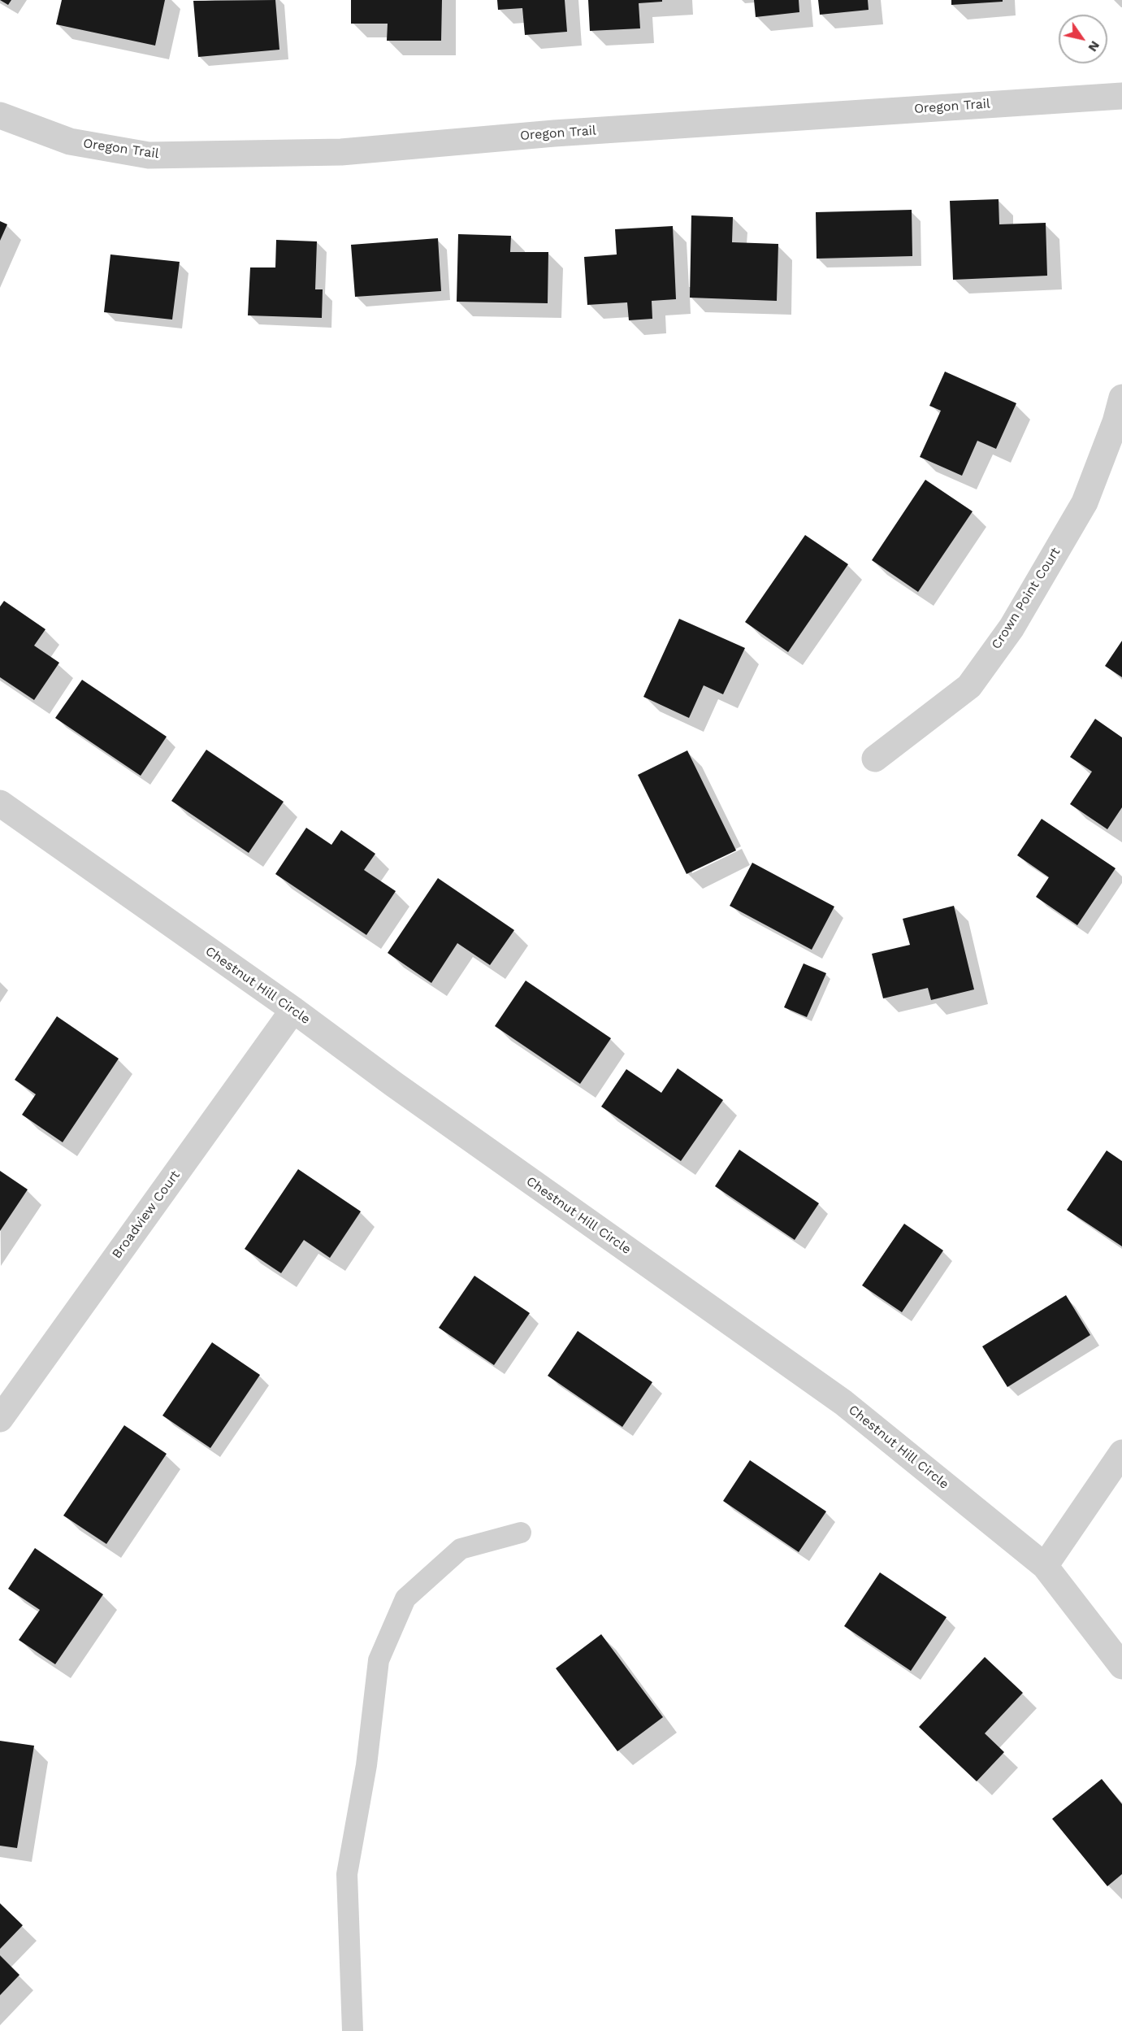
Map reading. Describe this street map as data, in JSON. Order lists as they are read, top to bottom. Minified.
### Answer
{"streets":{"street":["Oregon Trail","Crown Point Court","Chestnut Hill Circle","Broadview Court"]},"crossings":[["Chestnut Hill Circle","Broadview Court"]],"north":"bottom right"}
